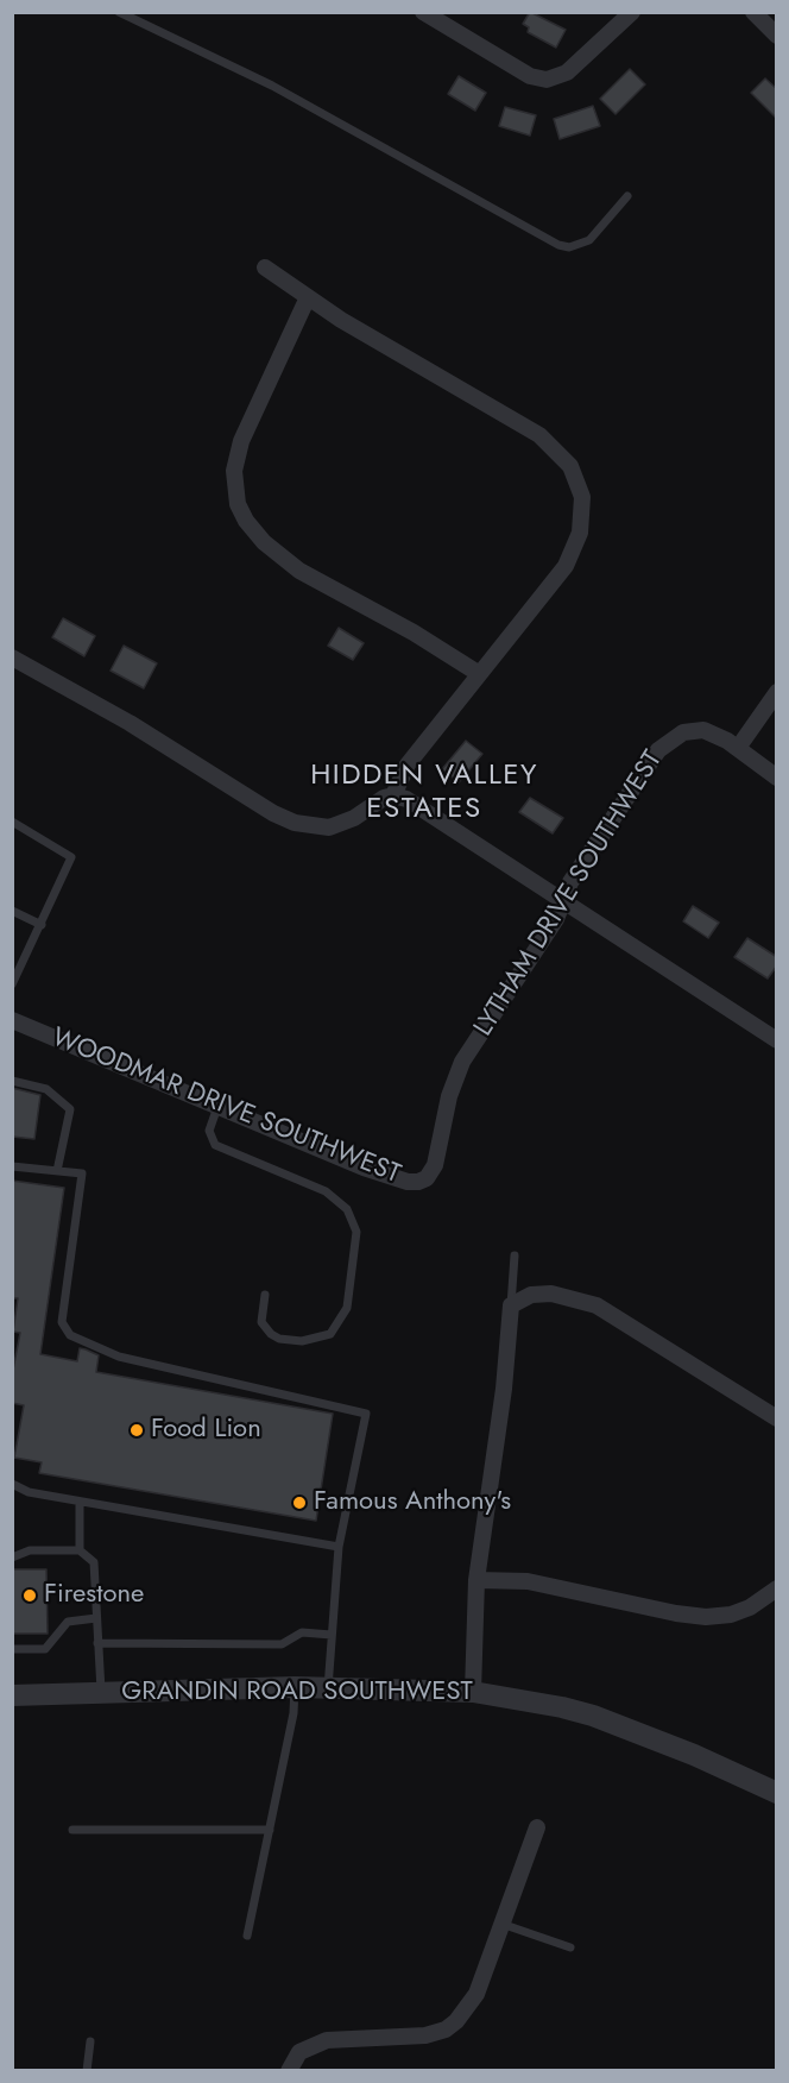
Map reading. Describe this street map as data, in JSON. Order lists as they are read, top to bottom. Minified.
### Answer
{"streets":{"street":["LYTHAM DRIVE SOUTHWEST","WOODMAR DRIVE SOUTHWEST","GRANDIN ROAD SOUTHWEST"]},"crossings":[["LYTHAM DRIVE SOUTHWEST","WOODMAR DRIVE SOUTHWEST"]],"districts":["HIDDEN VALLEY ESTATES"],"places":["Food Lion","Famous Anthony's","Firestone"]}
